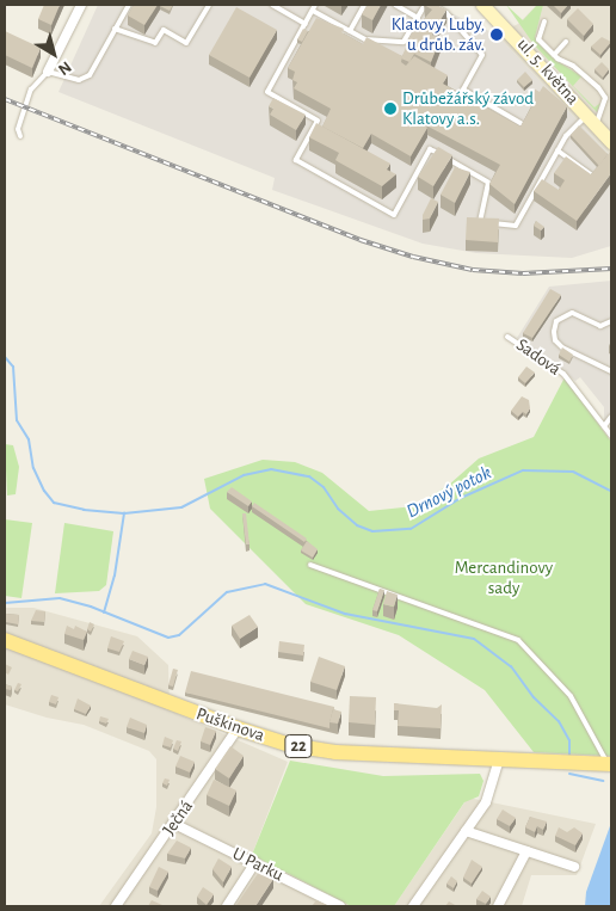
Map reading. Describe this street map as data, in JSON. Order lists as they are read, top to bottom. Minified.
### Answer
{"streets":{"main road":["Puškinova","22"],"street":["ul. 5. května","Ječná","U Parku"],"lane":["Sadová"]},"crossings":[["Puškinova","Ječná"],["Ječná","U Parku"]],"water":["Drnový potok"],"parks":["Mercandinovy sady"],"places":["Klatovy, Luby, u drůb. záv.","Drůbežářský závod Klatovy a.s."],"north":"bottom right"}
